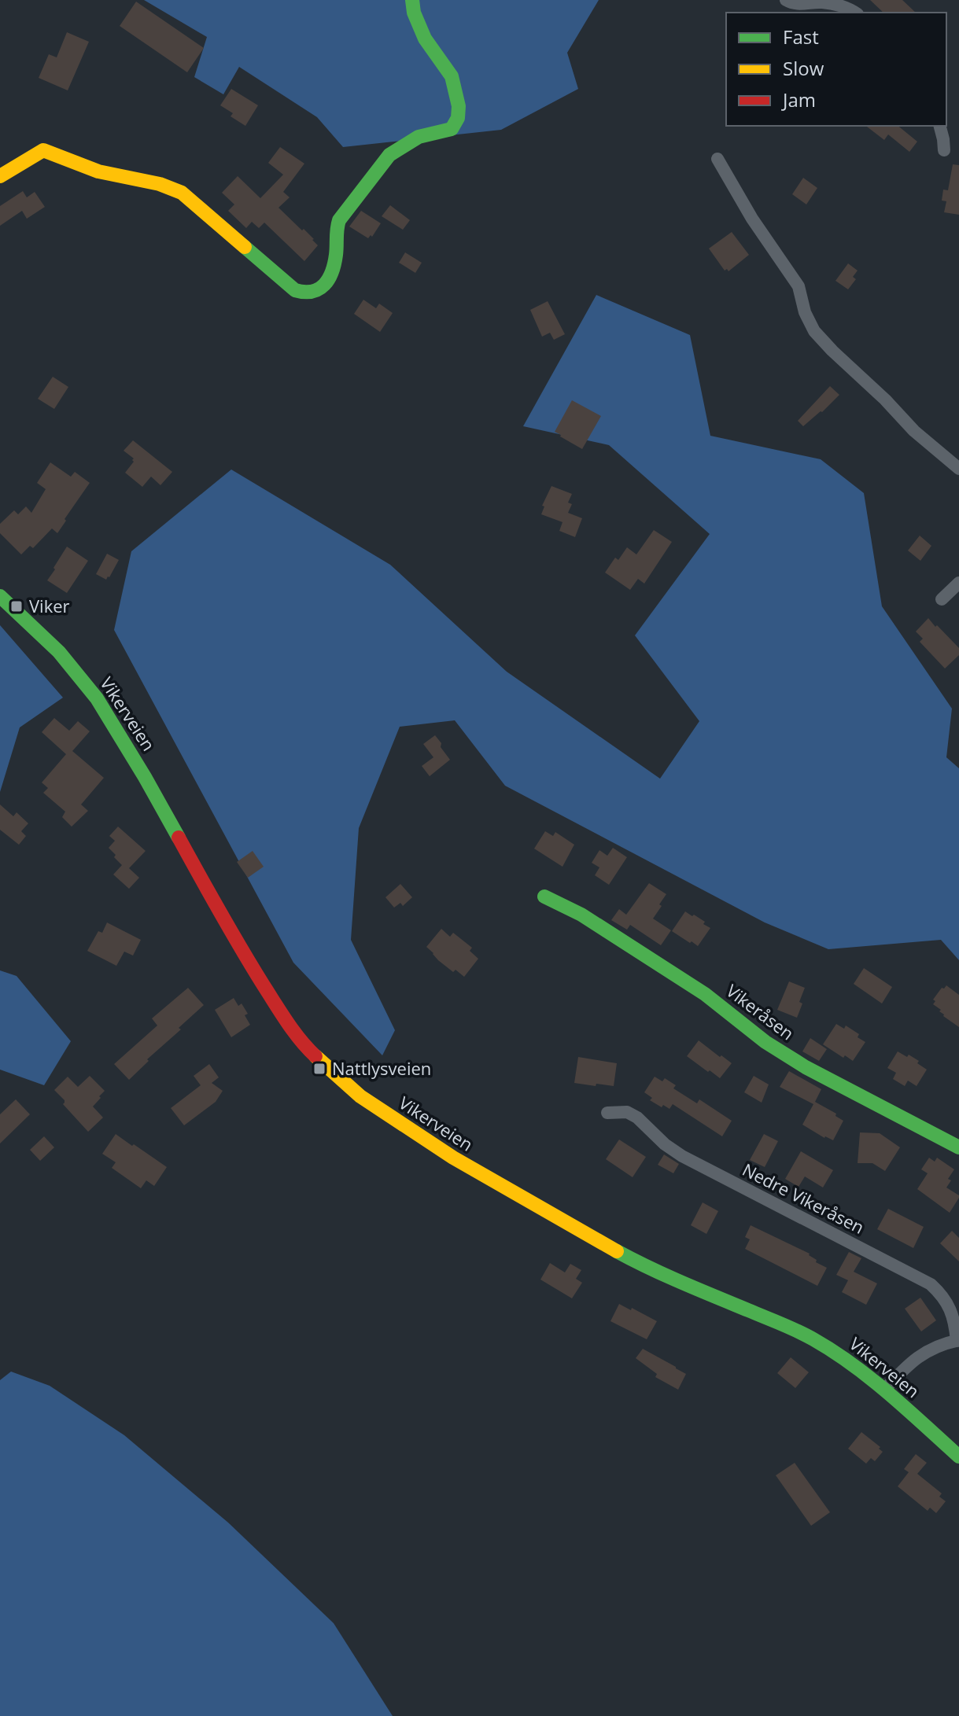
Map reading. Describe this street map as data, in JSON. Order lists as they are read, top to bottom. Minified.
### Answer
{"streets":{"main road":["Vikerveien","Vikeråsen"],"street":["Nedre Vikeråsen"]},"places":{"transit":["Viker","Nattlysveien"]},"legend":["Fast","Slow","Jam"]}
